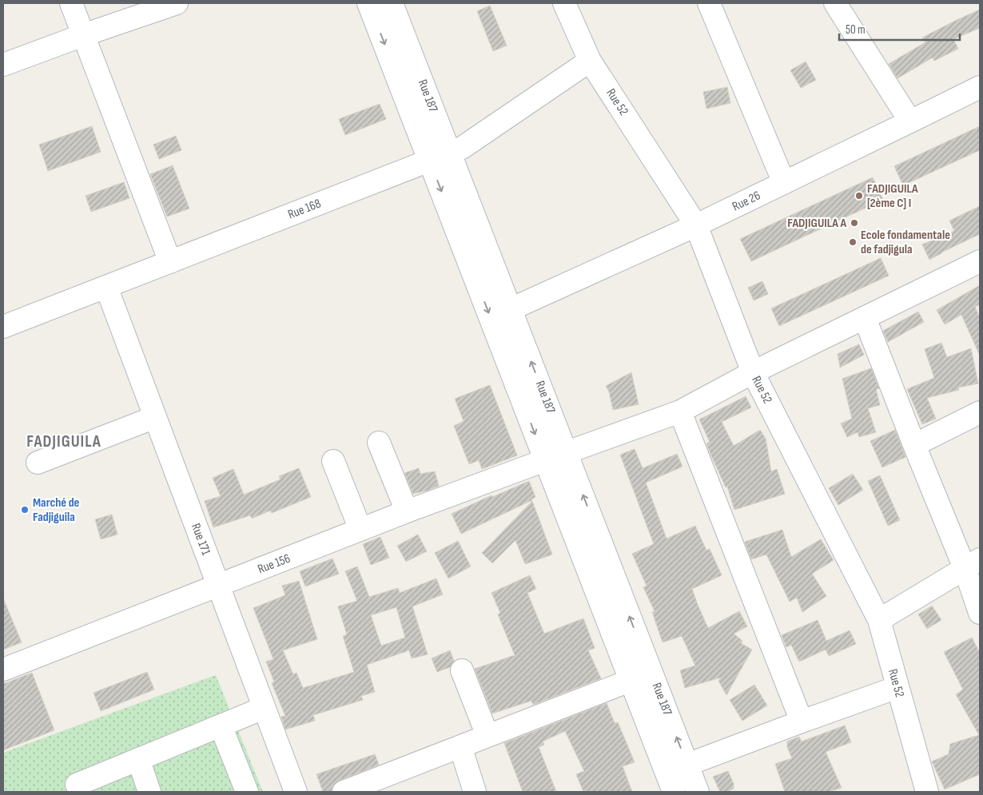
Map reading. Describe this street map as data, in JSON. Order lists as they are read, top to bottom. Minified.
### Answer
{"streets":{"street":["Rue 187","Rue 52","Rue 26","Rue 168","Rue 171","Rue 156"]},"crossings":[["Rue 187","Rue 26"],["Rue 187","Rue 168"],["Rue 187","Rue 156"],["Rue 52","Rue 26"],["Rue 52","Rue 168"],["Rue 52","Rue 156"],["Rue 168","Rue 171"],["Rue 171","Rue 156"]],"districts":["FADJIGUILA"],"places":["FADJIGUILA [2ème C] I","FADJIGUILA A","Ecole fondamentale de fadjigula","Marché de Fadjiguila"],"scale_bar":"50 m"}
